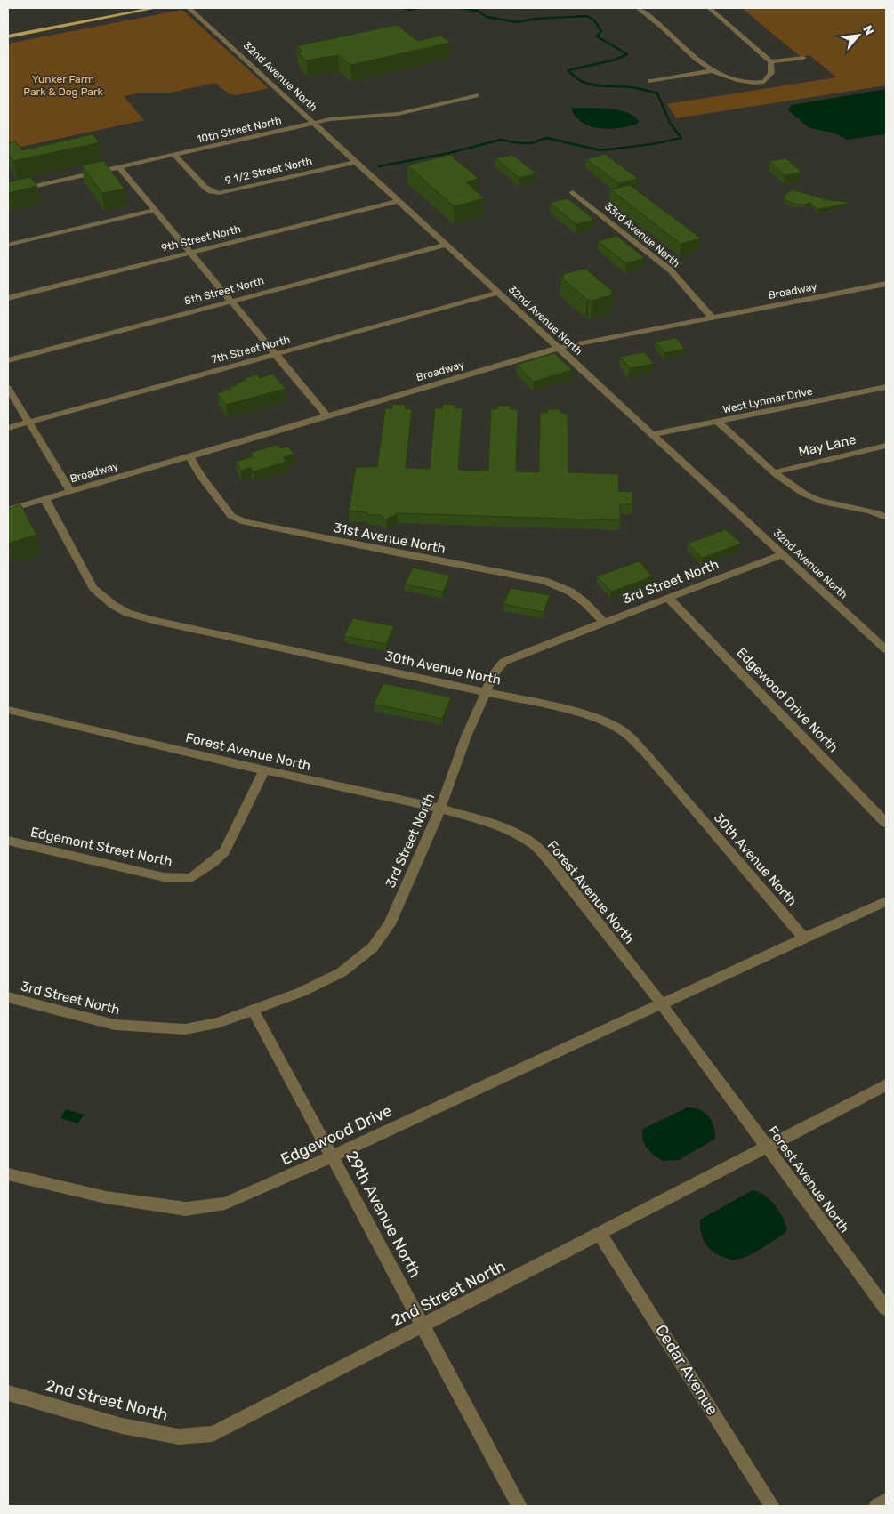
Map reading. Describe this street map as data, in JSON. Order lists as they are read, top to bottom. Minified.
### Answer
{"streets":{"street":["32nd Avenue North","10th Street North","9 1/2 Street North","33rd Avenue North","9th Street North","8th Street North","Broadway","7th Street North","West Lynmar Drive","May Lane","31st Avenue North","3rd Street North","30th Avenue North","Edgewood Drive North","Forest Avenue North","Edgemont Street North","Edgewood Drive","29th Avenue North","2nd Street North","Cedar Avenue"]},"crossings":[["32nd Avenue North","10th Street North"],["32nd Avenue North","9 1/2 Street North"],["32nd Avenue North","9th Street North"],["32nd Avenue North","8th Street North"],["32nd Avenue North","Broadway"],["32nd Avenue North","7th Street North"],["32nd Avenue North","West Lynmar Drive"],["32nd Avenue North","3rd Street North"],["10th Street North","9 1/2 Street North"],["33rd Avenue North","Broadway"],["Broadway","31st Avenue North"],["Broadway","30th Avenue North"],["31st Avenue North","3rd Street North"],["3rd Street North","30th Avenue North"],["3rd Street North","Edgewood Drive North"],["3rd Street North","Forest Avenue North"],["3rd Street North","29th Avenue North"],["Forest Avenue North","Edgemont Street North"],["Forest Avenue North","Edgewood Drive"],["Forest Avenue North","2nd Street North"],["Edgewood Drive","29th Avenue North"],["29th Avenue North","2nd Street North"],["2nd Street North","Cedar Avenue"]],"parks":["Yunker Farm Park & Dog Park"],"north":"top right"}
